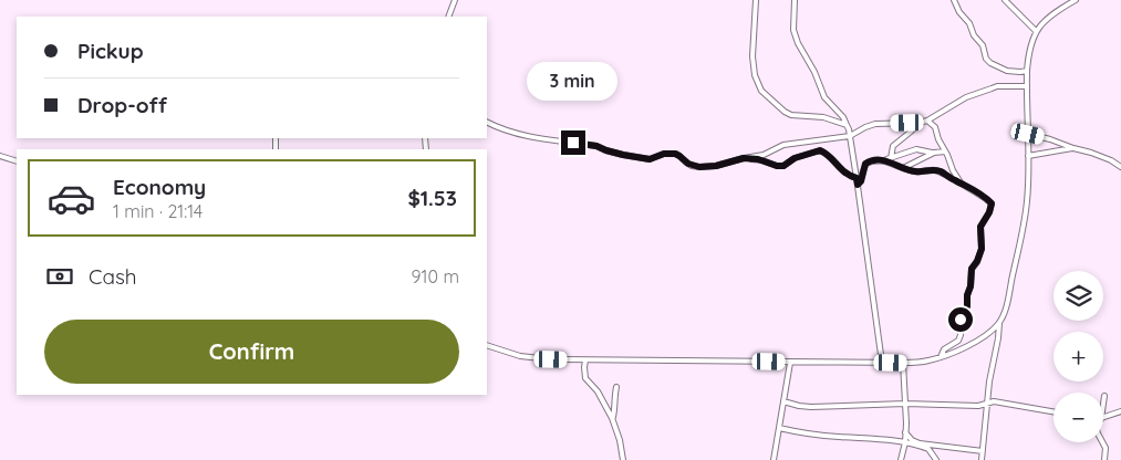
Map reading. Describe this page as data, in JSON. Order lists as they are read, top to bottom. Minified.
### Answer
{"page":{"banner":["Pickup","Drop-off"],"bubble":"3 min","list":[{"name":"Economy","note":"1 min · 21:14","value":"$1.53"}],"pay":["Cash","910 m"],"map_buttons":["+","−"],"buttons":"Confirm"}}
